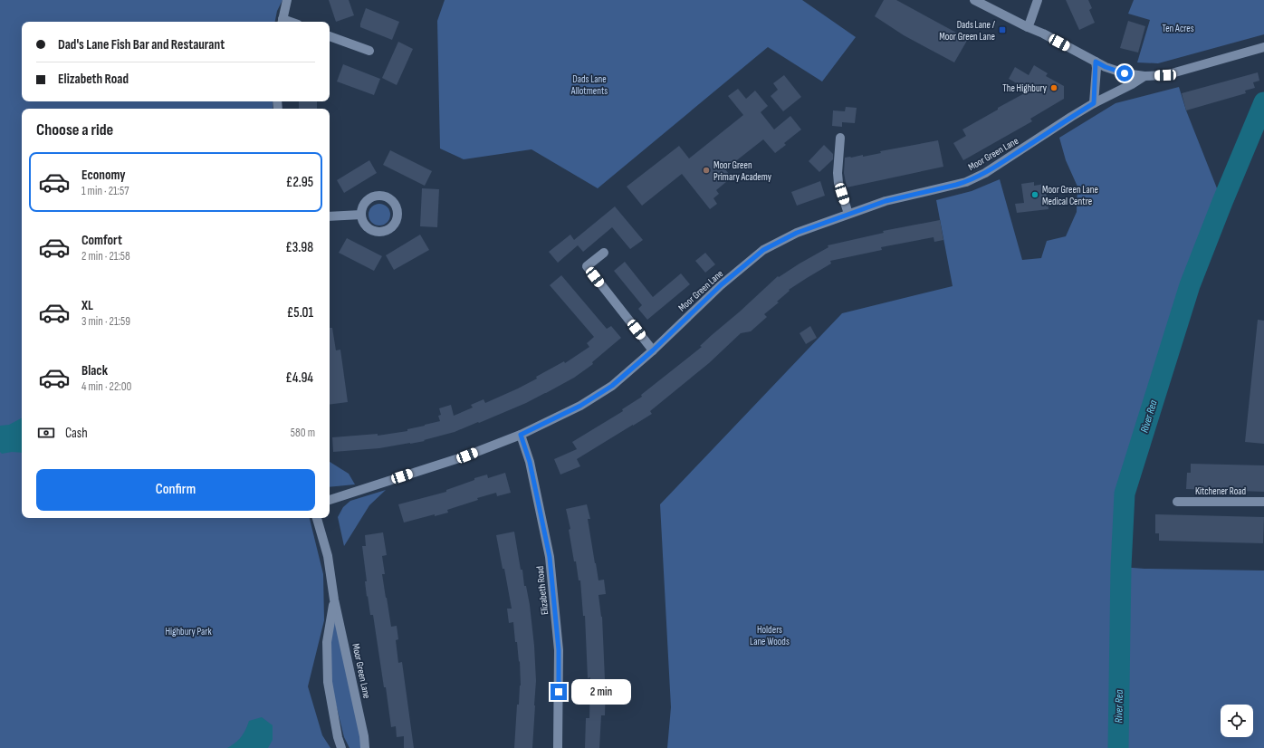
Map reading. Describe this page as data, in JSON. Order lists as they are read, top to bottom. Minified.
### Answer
{"streets":{"street":["Moor Green Lane","Kitchener Road","Elizabeth Road"]},"crossings":[["Moor Green Lane","Elizabeth Road"]],"water":["River Rea"],"parks":["Ten Acres","Dads Lane Allotments","Holders Lane Woods","Highbury Park"],"places":{"transit":["Dads Lane / Moor Green Lane"],"other":["The Highbury","Moor Green Primary Academy","Moor Green Lane Medical Centre"]},"page":{"banner":["Dad's Lane Fish Bar and Restaurant","Elizabeth Road"],"heading":"Choose a ride","list":[{"name":"Economy","note":"1 min · 21:57","value":"£2.95"},{"name":"Comfort","note":"2 min · 21:58","value":"£3.98"},{"name":"XL","note":"3 min · 21:59","value":"£5.01"},{"name":"Black","note":"4 min · 22:00","value":"£4.94"}],"pay":["Cash","580 m"],"buttons":"Confirm","bubble":"2 min"}}
